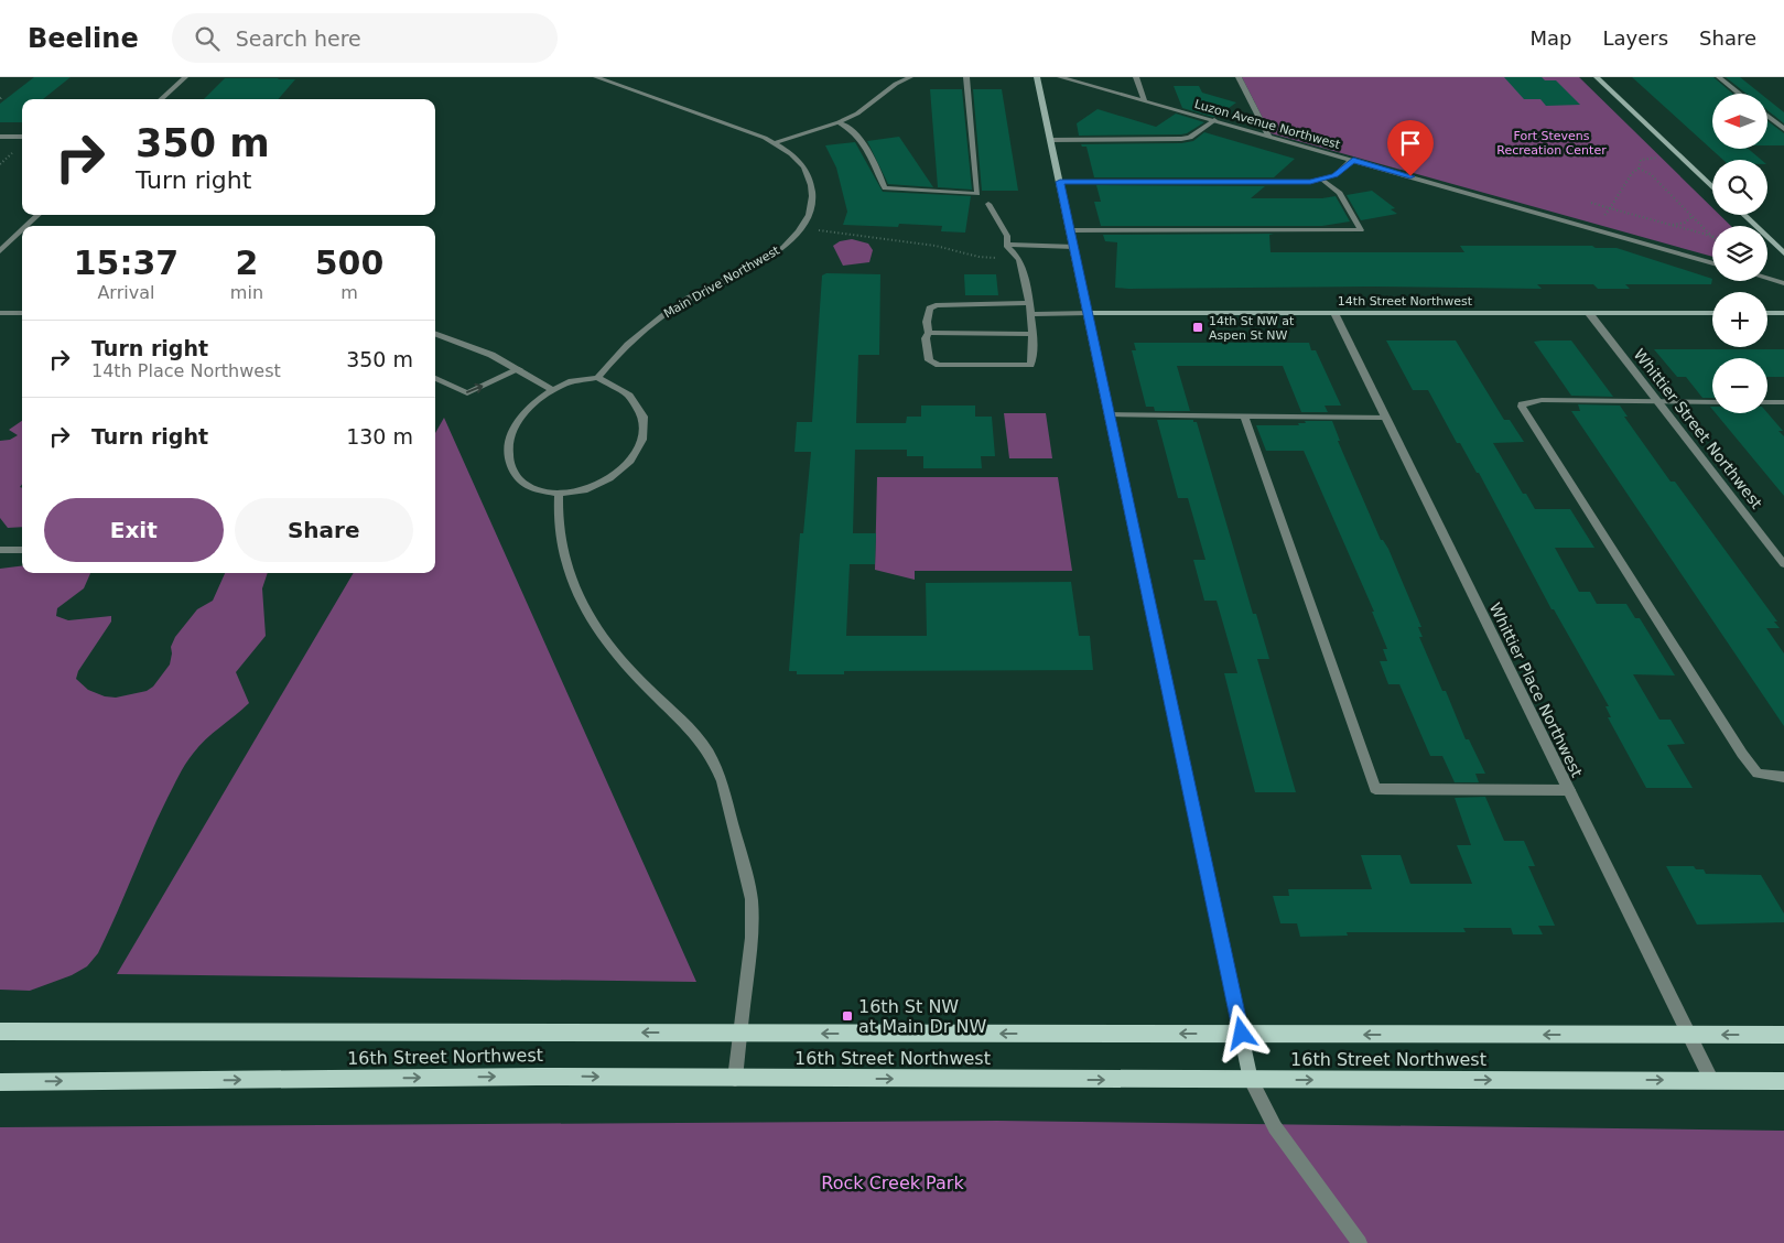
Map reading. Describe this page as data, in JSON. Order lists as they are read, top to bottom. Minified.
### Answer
{"streets":{"main road":["16th Street Northwest"],"street":["Luzon Avenue Northwest","Main Drive Northwest","14th Street Northwest","Whittier Street Northwest","Whittier Place Northwest"]},"crossings":[["14th Street Northwest","Whittier Street Northwest"],["14th Street Northwest","Whittier Place Northwest"],["Whittier Place Northwest","16th Street Northwest"]],"parks":["Fort Stevens Recreation Center","Rock Creek Park"],"places":{"transit":["14th St NW at Aspen St NW","16th St NW at Main Dr NW"]},"north":"left","page":{"header":"Beeline","search":"Search here","nav":["Map","Layers","Share"],"map_buttons":["+","−"],"turn":["350 m","Turn right"],"eta":["15:37","Arrival","2","min","500","m"],"list":[{"name":"Turn right","note":"14th Place Northwest","value":"350 m"},{"name":"Turn right","value":"130 m"}],"buttons":["Exit","Share"]}}
